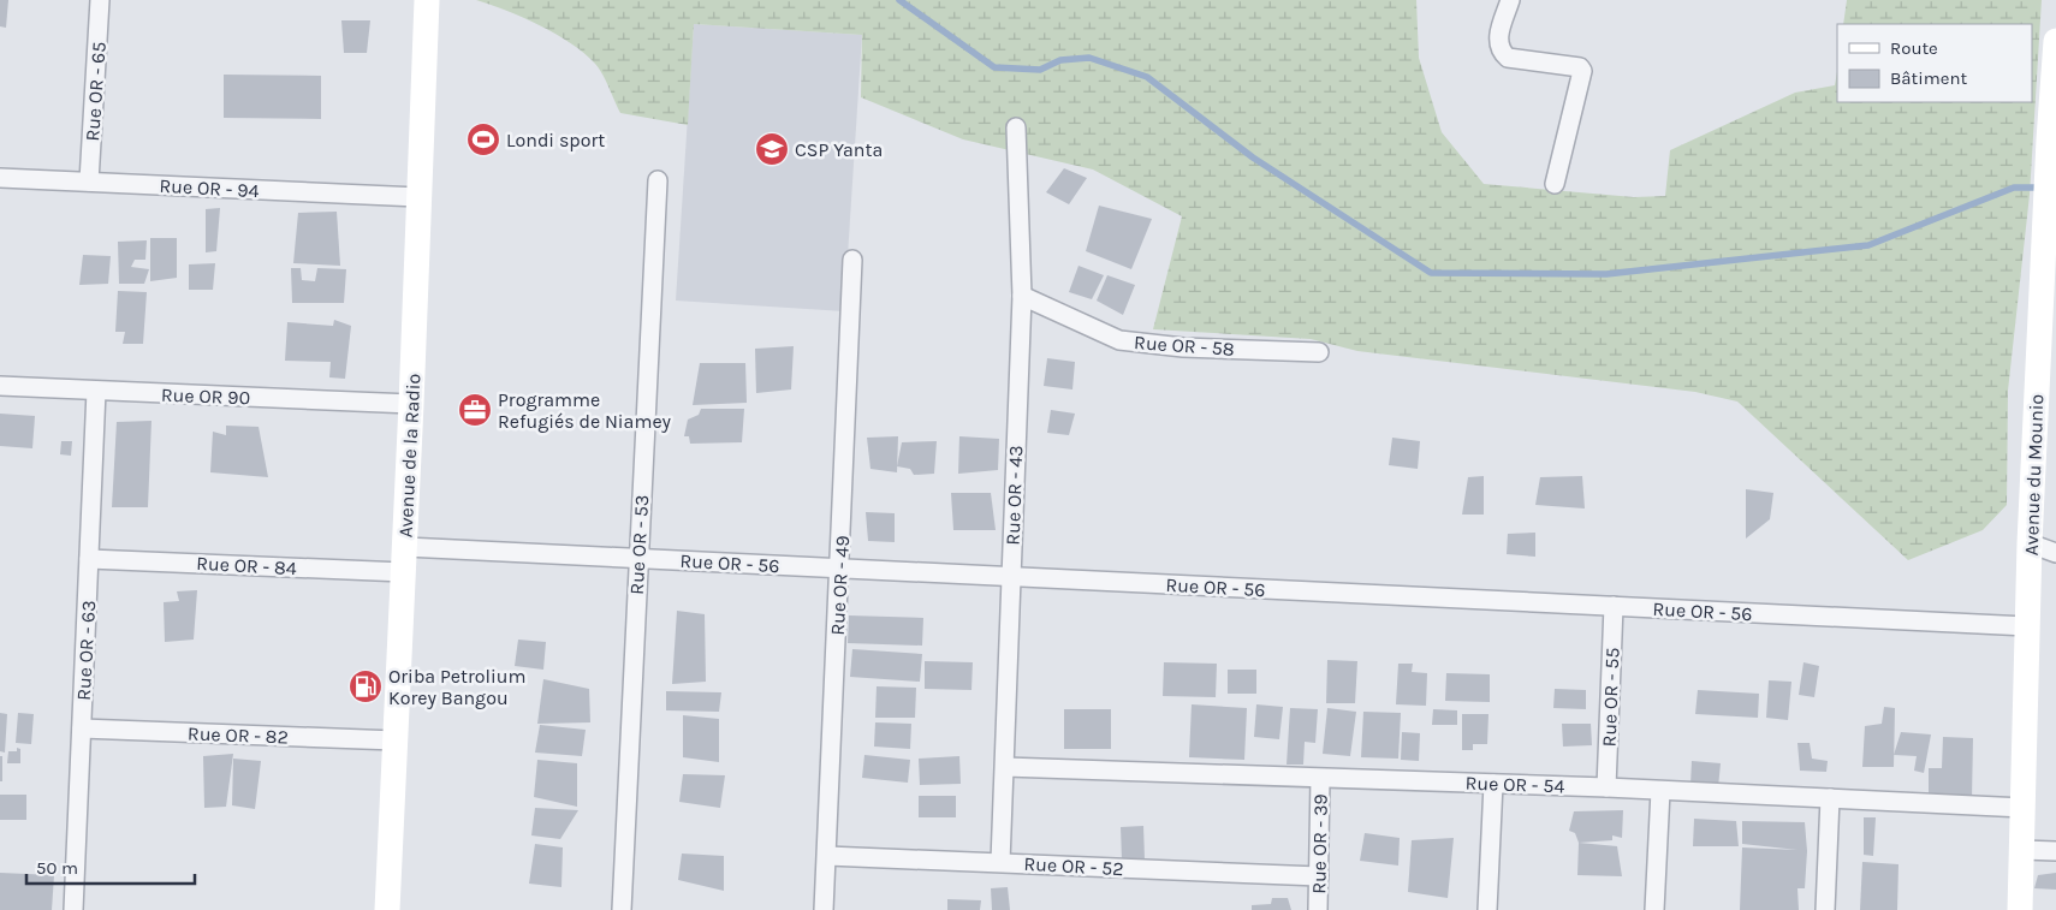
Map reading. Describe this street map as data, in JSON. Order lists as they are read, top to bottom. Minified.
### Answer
{"streets":{"street":["Rue OR - 65","Rue OR - 94","Rue OR - 58","Rue OR 90","Avenue de la Radio","Avenue du Mounio","Rue OR - 43","Rue OR - 53","Rue OR - 56","Rue OR - 84","Rue OR - 49","Rue OR - 63","Rue OR - 55","Rue OR - 82","Rue OR - 54","Rue OR - 39","Rue OR - 52"]},"crossings":[["Rue OR - 65","Rue OR - 94"],["Rue OR - 94","Avenue de la Radio"],["Rue OR - 58","Rue OR - 43"],["Rue OR 90","Avenue de la Radio"],["Rue OR 90","Rue OR - 63"],["Avenue de la Radio","Rue OR - 56"],["Avenue de la Radio","Rue OR - 84"],["Avenue de la Radio","Rue OR - 82"],["Avenue du Mounio","Rue OR - 56"],["Avenue du Mounio","Rue OR - 54"],["Rue OR - 43","Rue OR - 56"],["Rue OR - 43","Rue OR - 54"],["Rue OR - 43","Rue OR - 52"],["Rue OR - 53","Rue OR - 56"],["Rue OR - 56","Rue OR - 84"],["Rue OR - 56","Rue OR - 49"],["Rue OR - 56","Rue OR - 55"],["Rue OR - 84","Rue OR - 63"],["Rue OR - 49","Rue OR - 52"],["Rue OR - 63","Rue OR - 82"],["Rue OR - 55","Rue OR - 54"],["Rue OR - 54","Rue OR - 39"],["Rue OR - 39","Rue OR - 52"]],"places":{"sports":["Londi sport"],"school or university":["CSP Yanta"],"office":["Programme Refugiés de Niamey"],"fuel station":["Oriba Petrolium Korey Bangou"]},"legend":["Route","Bâtiment"],"scale_bar":"50 m"}
